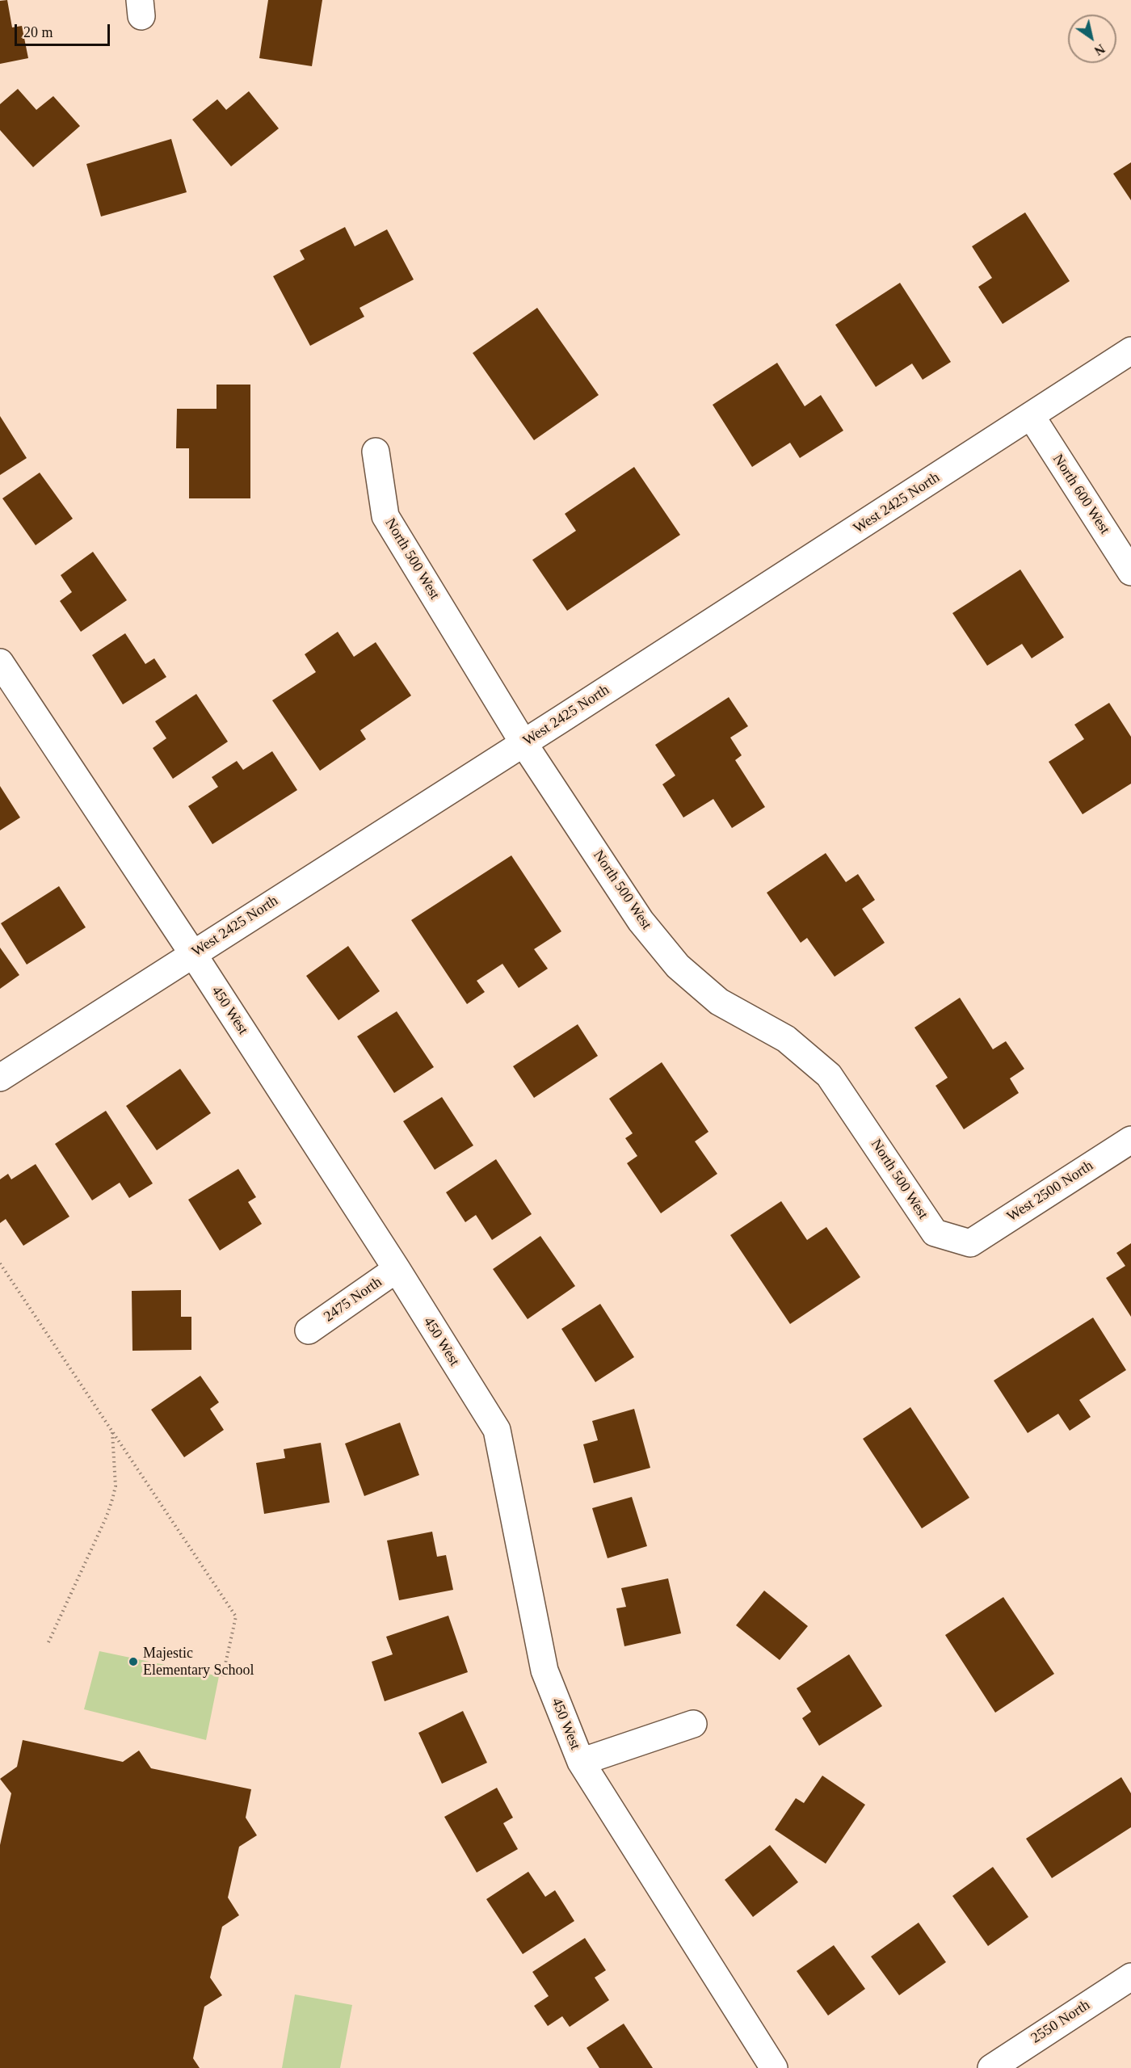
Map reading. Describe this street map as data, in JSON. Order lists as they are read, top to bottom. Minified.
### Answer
{"streets":{"street":["North 600 West","West 2425 North","North 500 West","450 West","West 2500 North","2475 North","2550 North"]},"crossings":[["North 600 West","West 2425 North"],["West 2425 North","North 500 West"],["West 2425 North","450 West"],["North 500 West","West 2500 North"],["450 West","2475 North"]],"places":["Majestic Elementary School"],"scale_bar":"20 m","north":"bottom right"}
